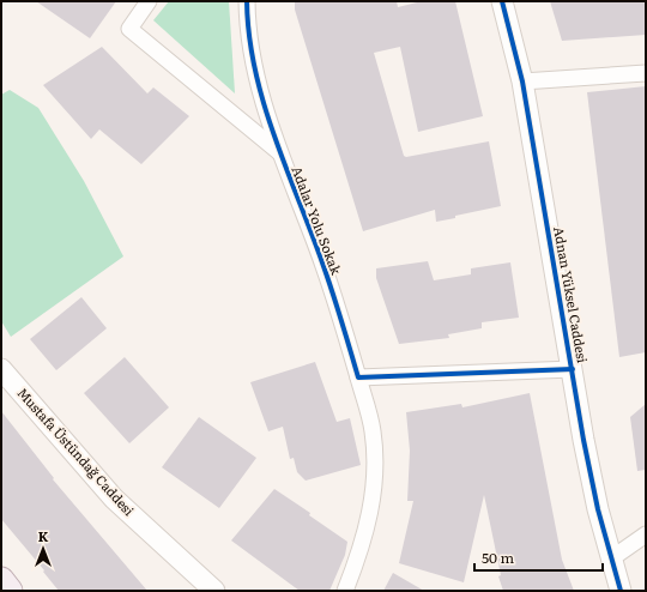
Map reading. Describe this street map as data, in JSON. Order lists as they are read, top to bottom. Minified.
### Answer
{"streets":{"street":["Adalar Yolu Sokak","Adnan Yüksel Caddesi","Mustafa Üstündağ Caddesi"]},"scale_bar":"50 m","north":"top"}
